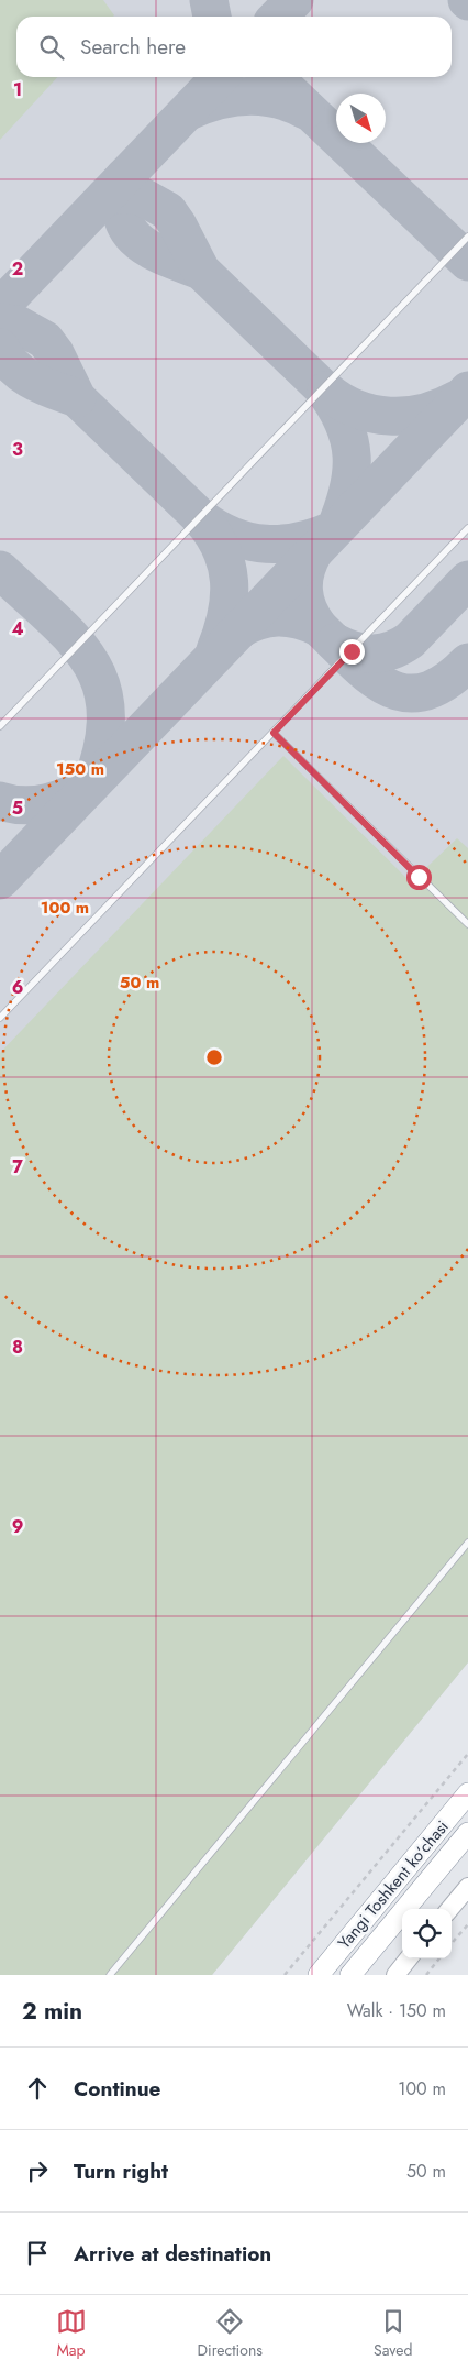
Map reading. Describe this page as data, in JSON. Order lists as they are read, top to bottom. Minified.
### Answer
{"streets":{"highway":["Yangi Toshkent ko‘chasi"]},"north":"bottom right","page":{"search":"Search here","heading":["2 min","Walk · 150 m"],"list":[["Continue","100 m"],["Turn right","50 m"],"Arrive at destination"],"nav":["Map","Directions","Saved"]},"grid":{"rows":["1","2","3","4","5","6","7","8","9"]},"rings":["150 m","100 m","50 m"]}
